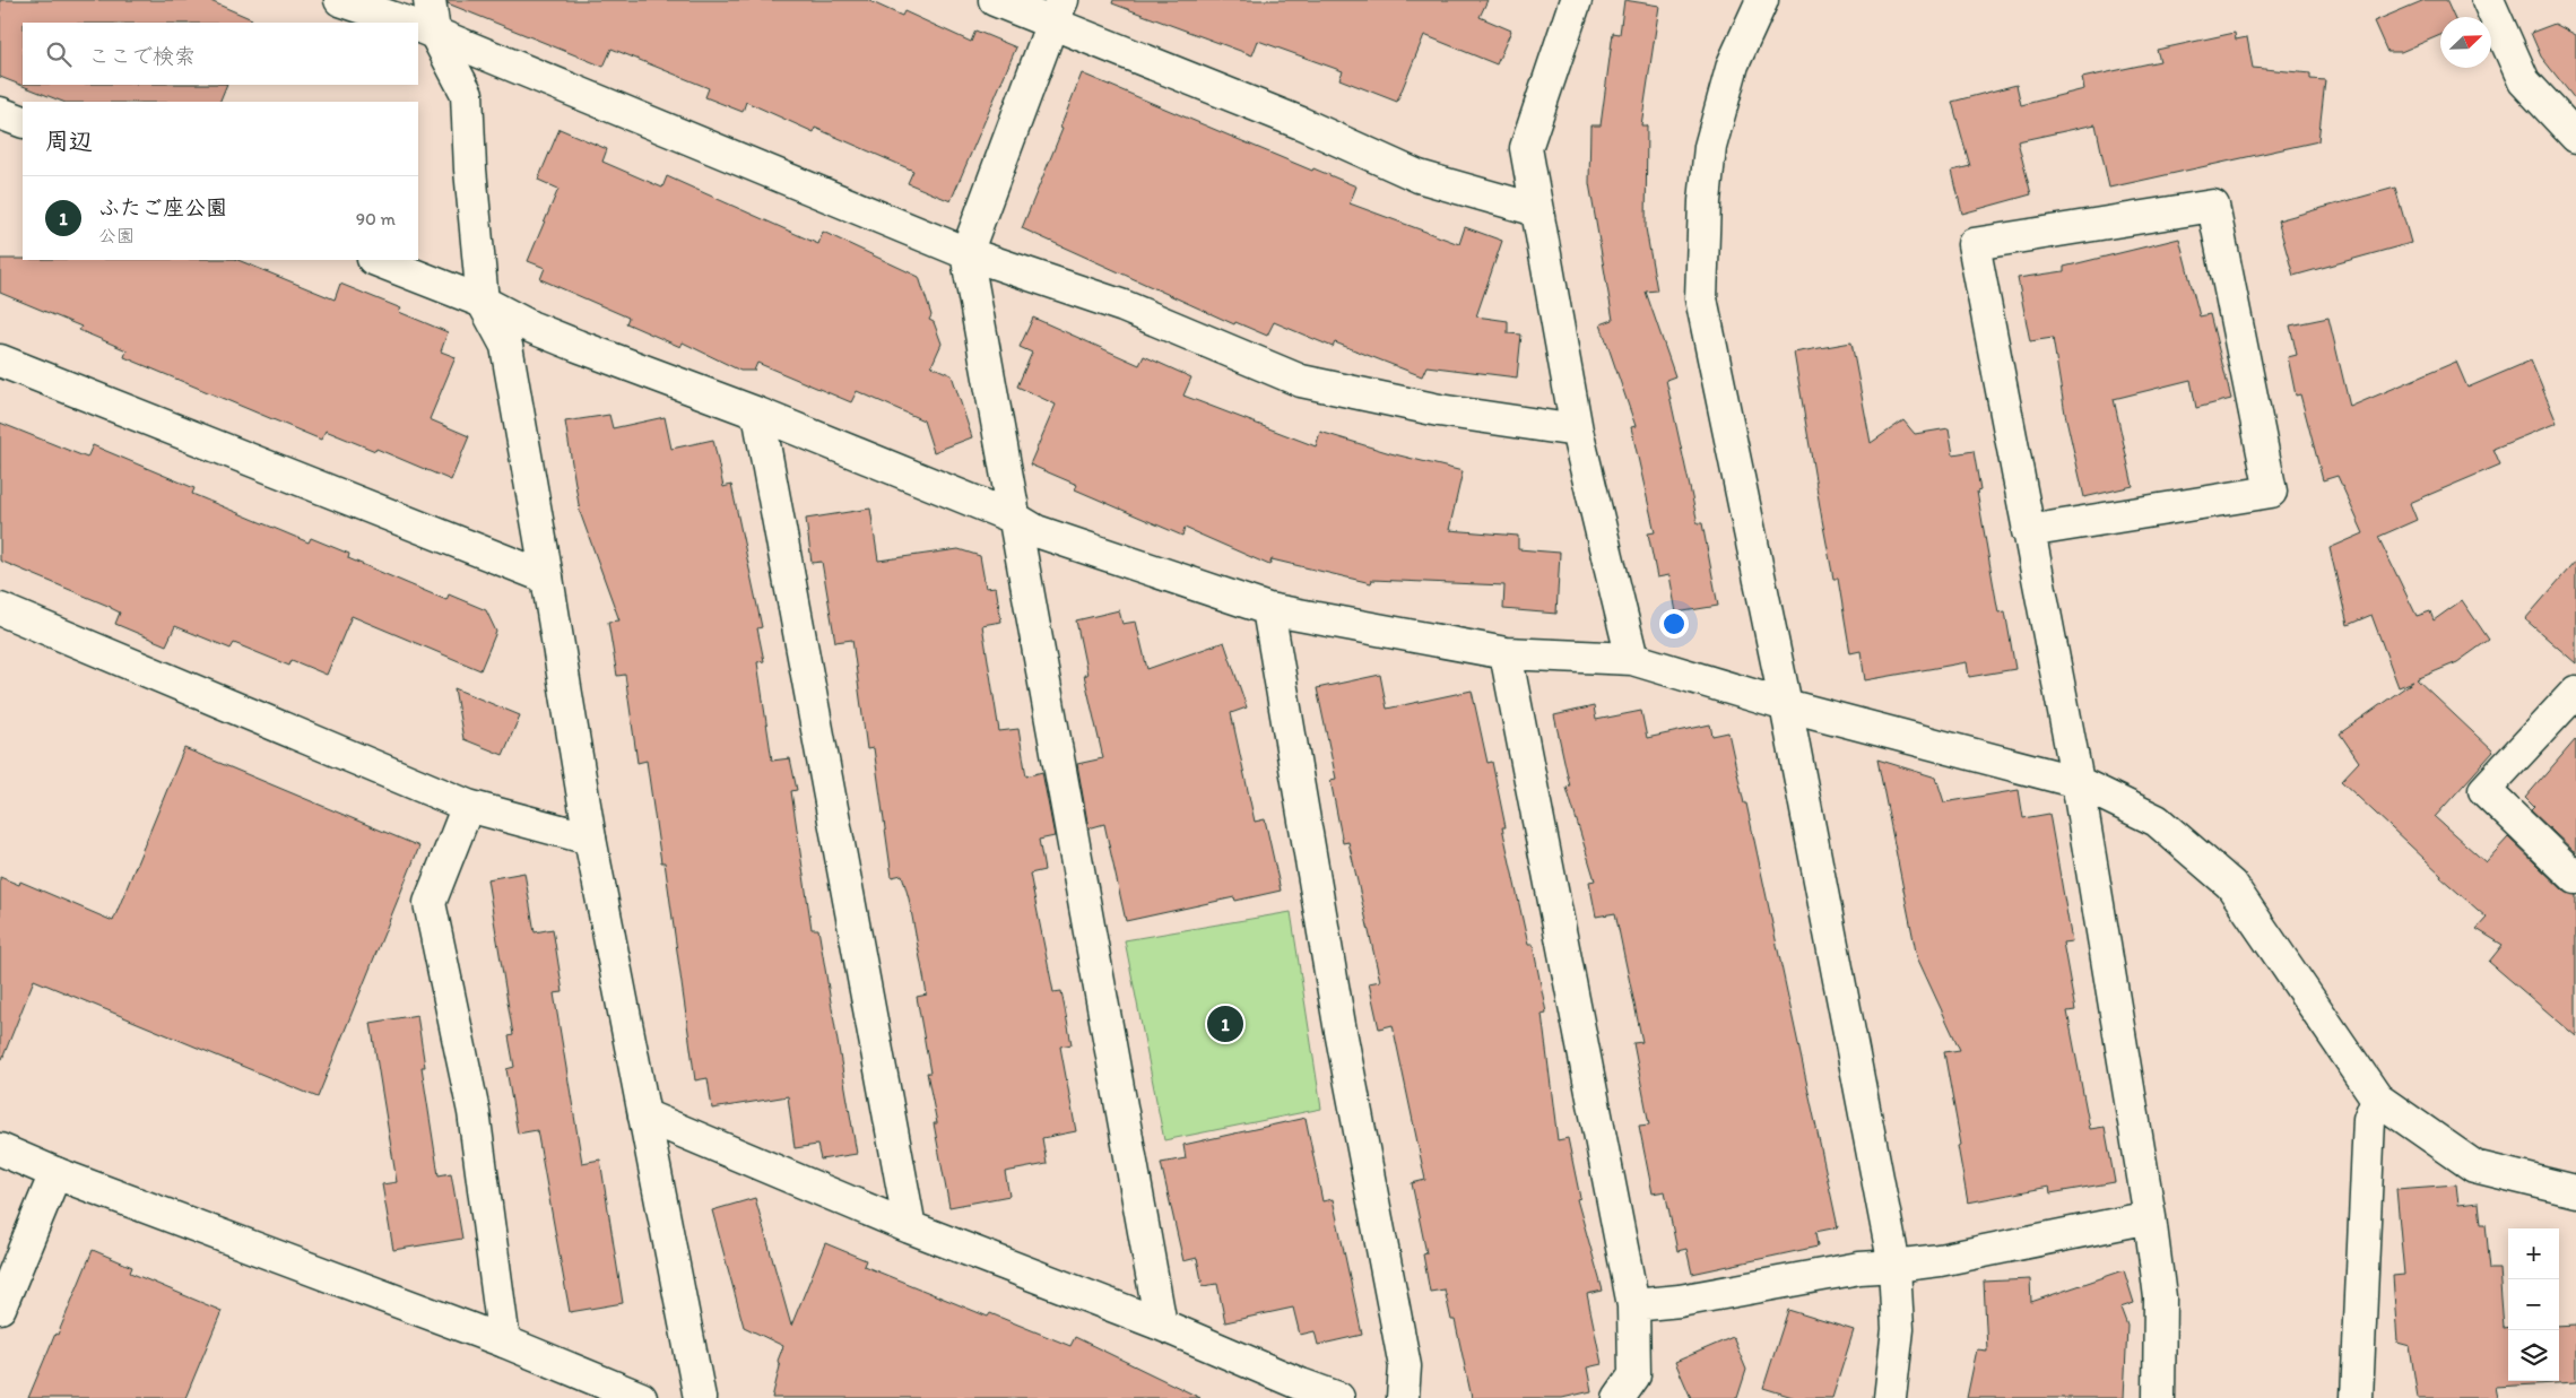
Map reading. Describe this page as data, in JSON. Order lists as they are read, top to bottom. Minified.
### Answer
{"north":"top right","page":{"search":"ここで検索","heading":"周辺","list":[{"mark":"1","name":"ふたご座公園","note":"公園","value":"90 m"}],"pins":"1","map_buttons":["+","−"]}}
